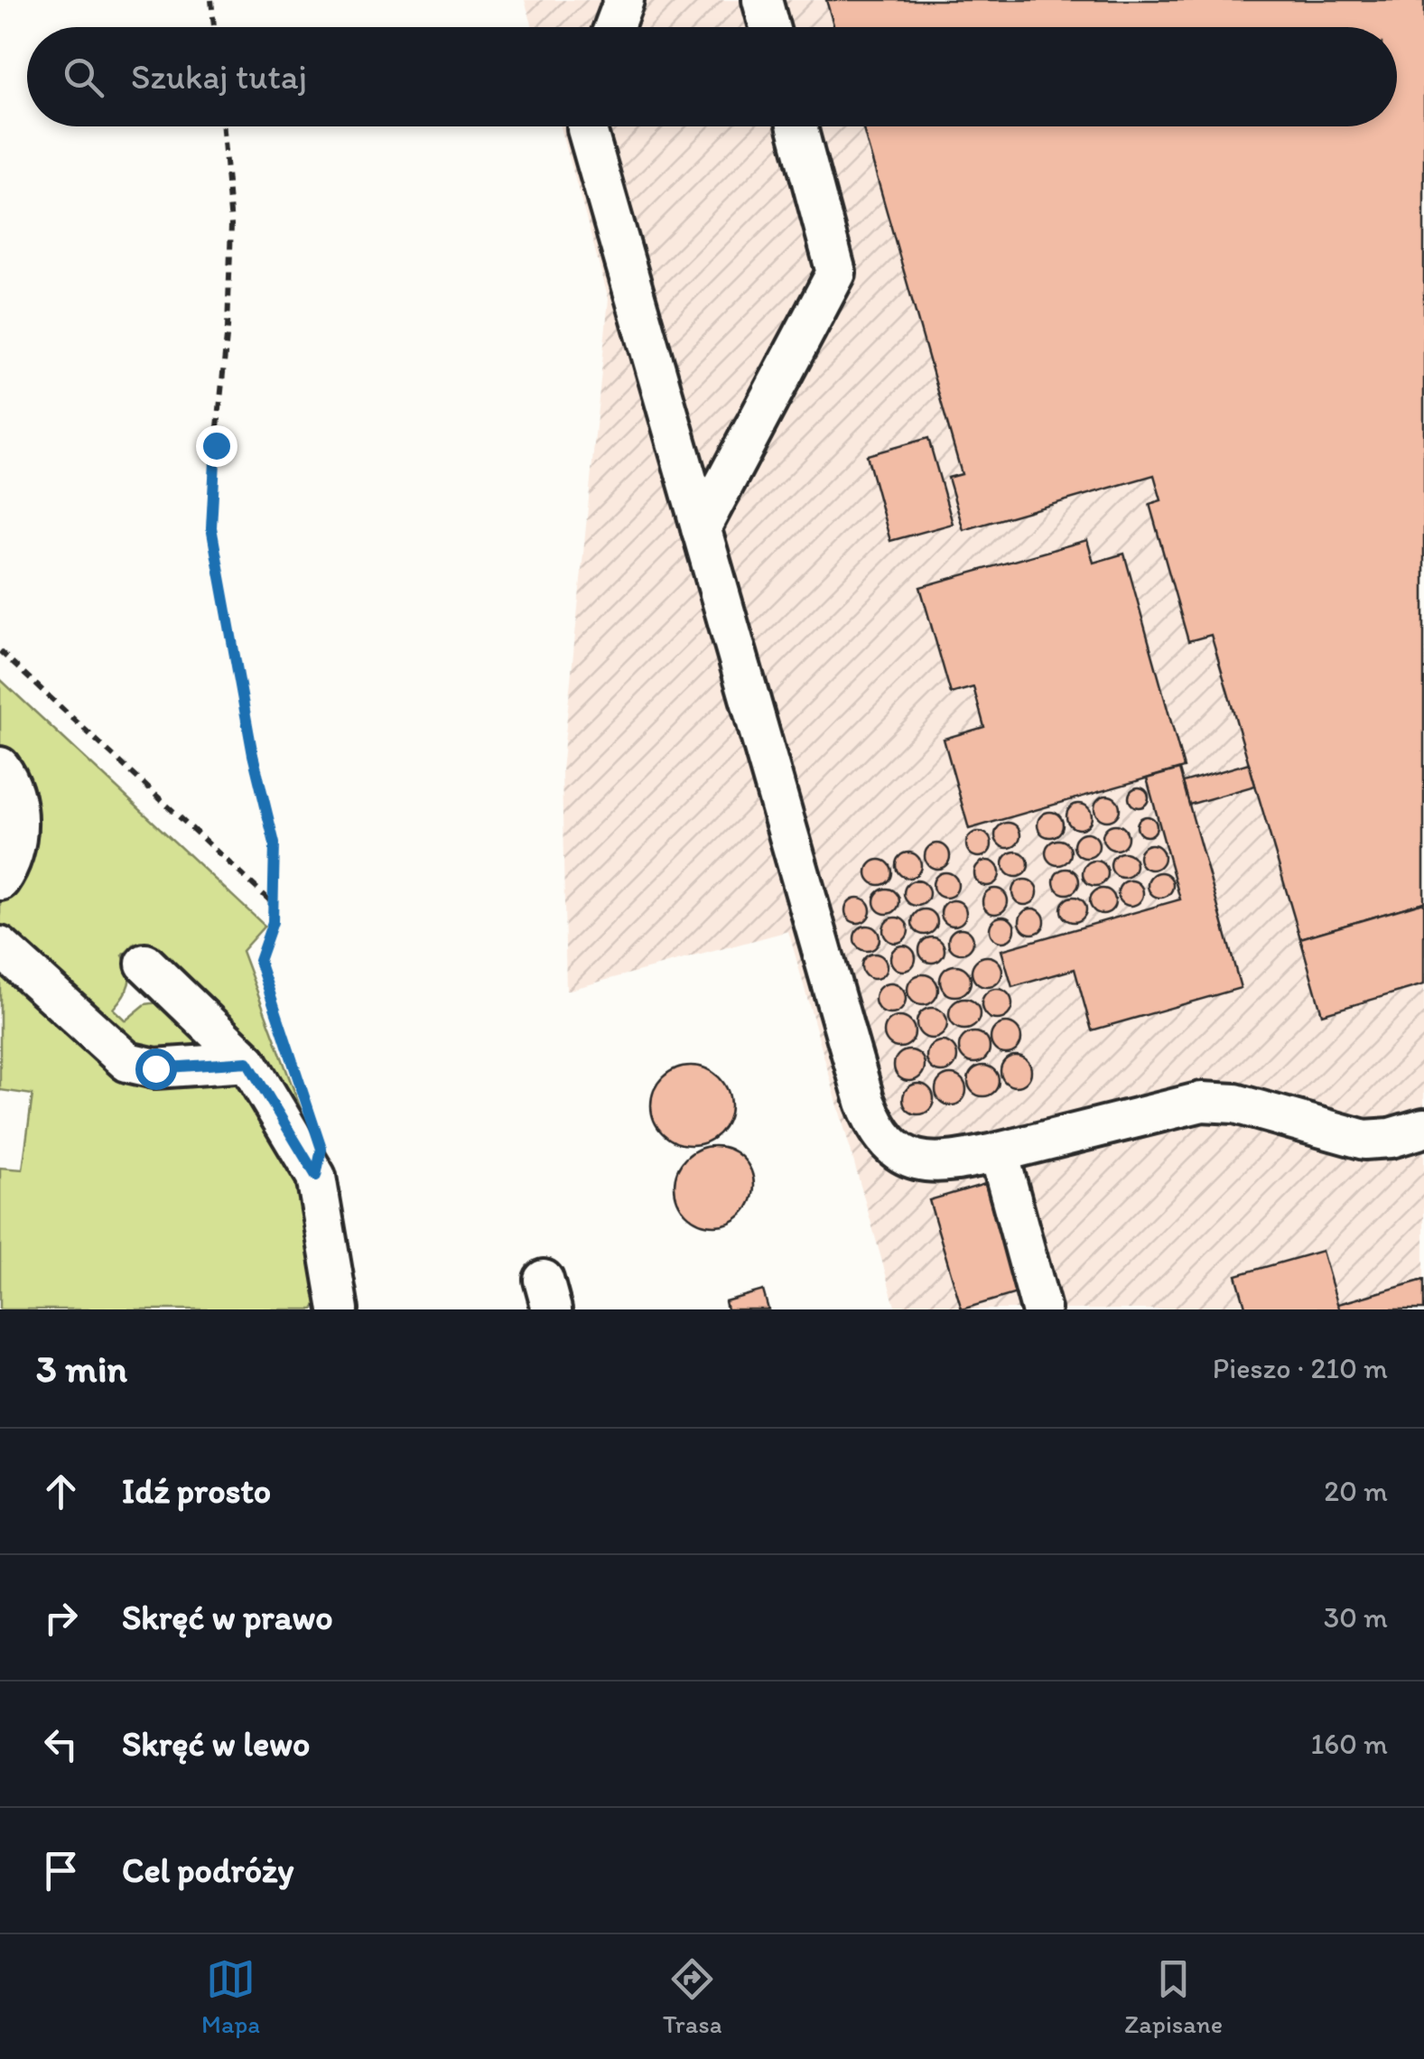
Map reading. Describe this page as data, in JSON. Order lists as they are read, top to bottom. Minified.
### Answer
{"page":{"search":"Szukaj tutaj","heading":["3 min","Pieszo · 210 m"],"list":[["Idź prosto","20 m"],["Skręć w prawo","30 m"],["Skręć w lewo","160 m"],"Cel podróży"],"nav":["Mapa","Trasa","Zapisane"]}}
